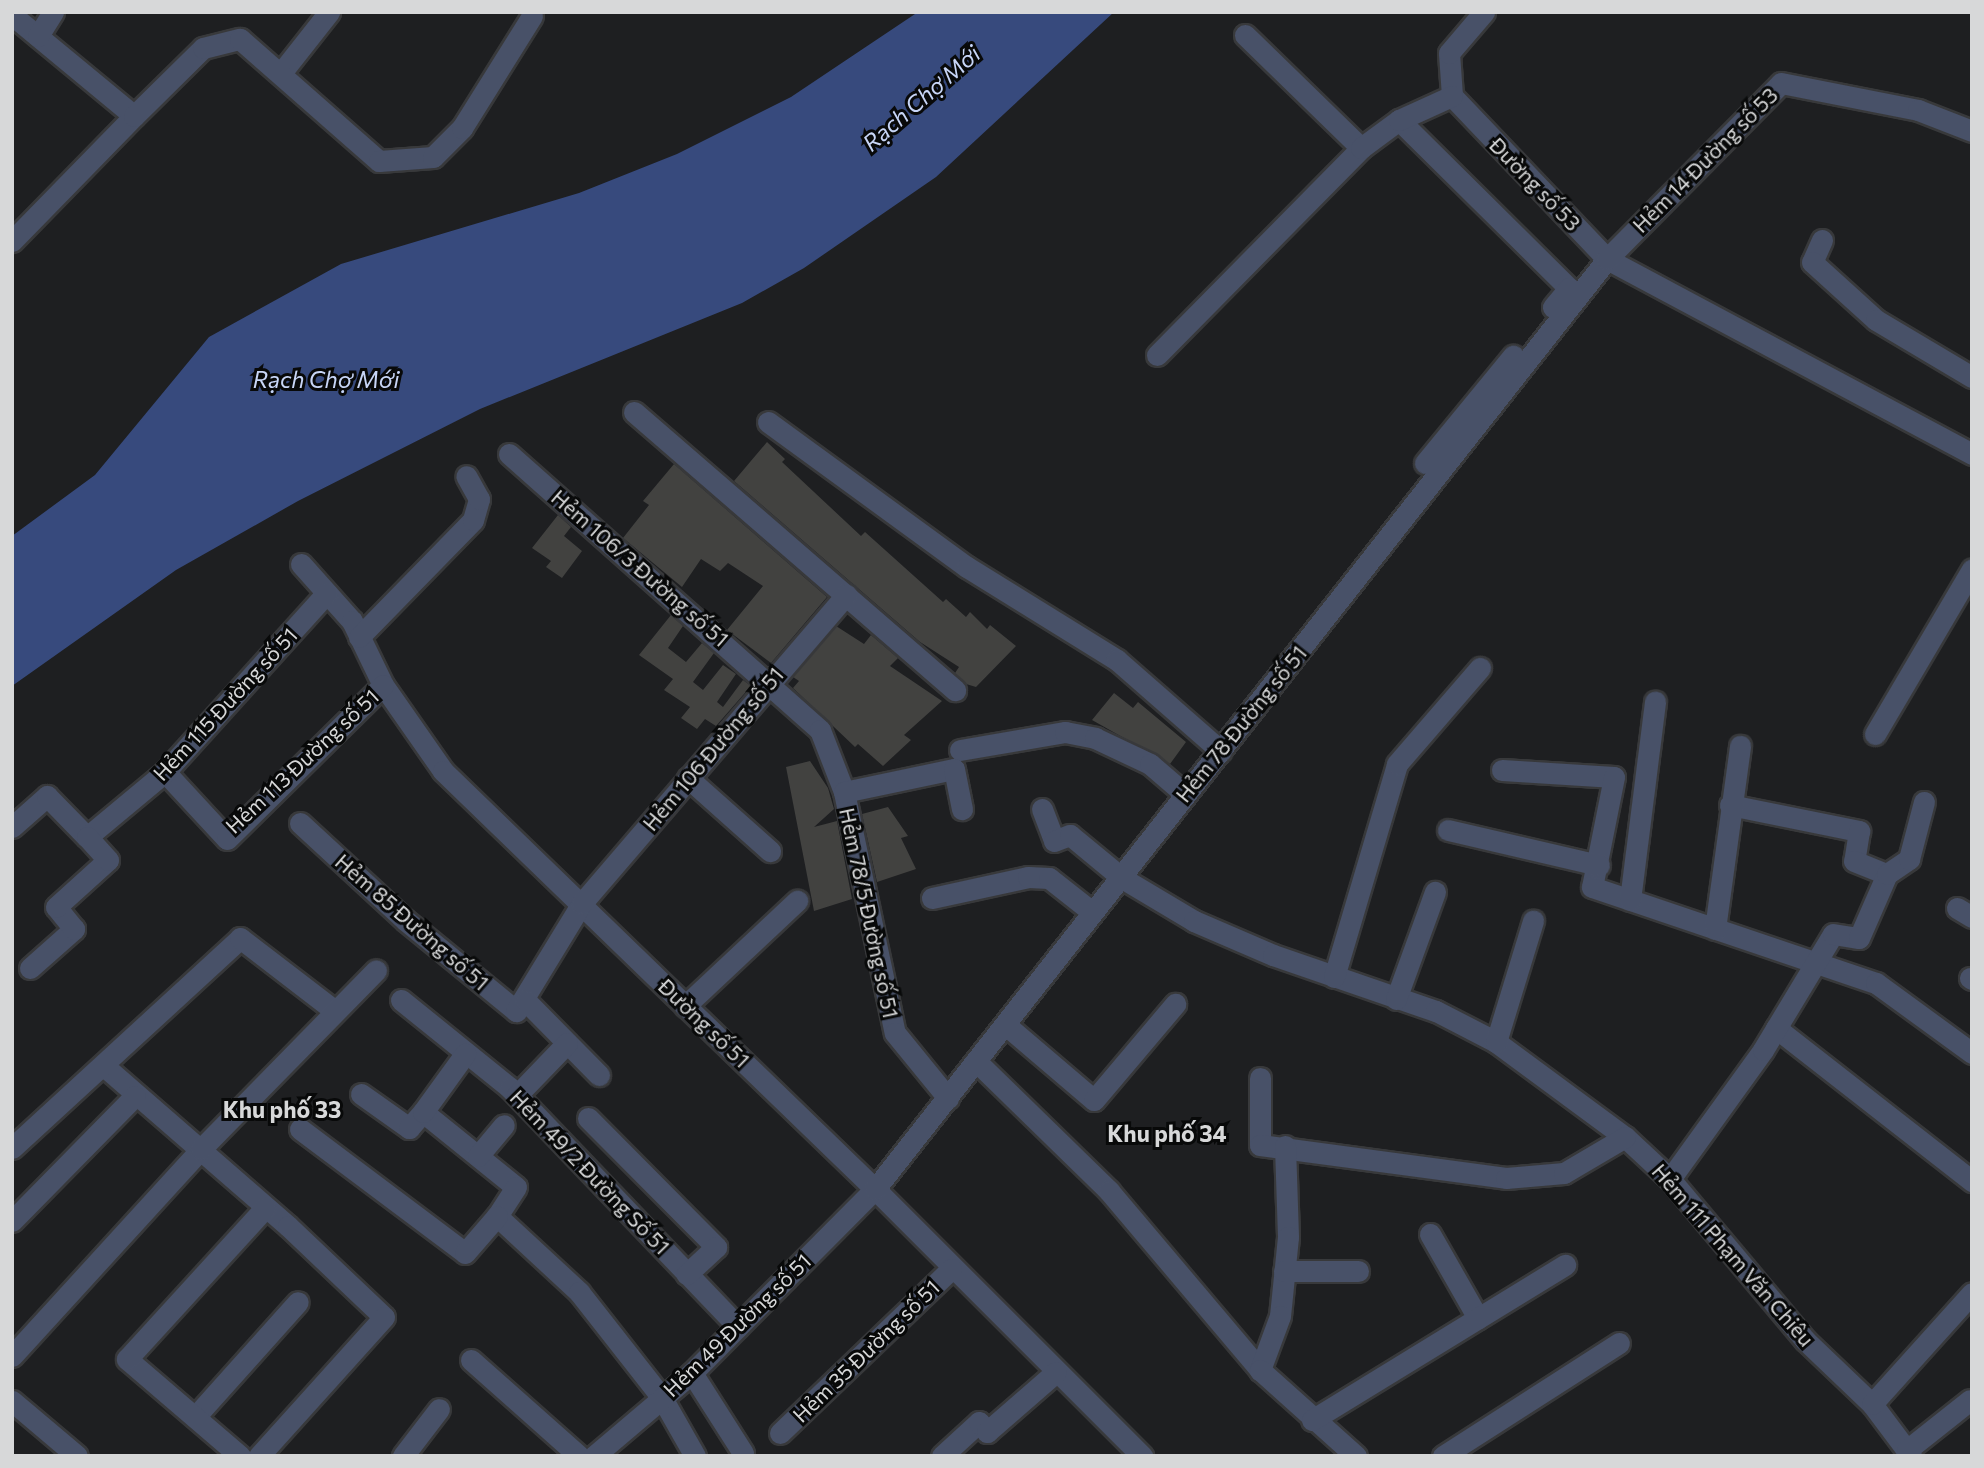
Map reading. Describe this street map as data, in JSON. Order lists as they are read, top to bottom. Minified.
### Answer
{"streets":{"street":["Hẻm 14 Đường số 53","Đường số 53","Hẻm 106/3 Đường số 51","Hẻm 115 Đường số 51","Hẻm 78 Đường số 51","Hẻm 106 Đường số 51","Hẻm 113 Đường số 51","Hẻm 78/5 Đường số 51","Hẻm 85 Đường số 51","Đường số 51","Hẻm 49/2 Đường Số 51","Hẻm 111 Phạm Văn Chiêu","Hẻm 49 Đường số 51","Hẻm 35 Đường số 51"]},"crossings":[["Hẻm 14 Đường số 53","Đường số 53"],["Hẻm 14 Đường số 53","Hẻm 78 Đường số 51"],["Đường số 53","Hẻm 78 Đường số 51"],["Hẻm 106/3 Đường số 51","Hẻm 106 Đường số 51"],["Hẻm 106/3 Đường số 51","Hẻm 78/5 Đường số 51"],["Hẻm 115 Đường số 51","Hẻm 113 Đường số 51"],["Hẻm 115 Đường số 51","Đường số 51"],["Hẻm 78 Đường số 51","Hẻm 78/5 Đường số 51"],["Hẻm 78 Đường số 51","Đường số 51"],["Hẻm 78 Đường số 51","Hẻm 111 Phạm Văn Chiêu"],["Hẻm 78 Đường số 51","Hẻm 49 Đường số 51"],["Hẻm 106 Đường số 51","Hẻm 78/5 Đường số 51"],["Hẻm 106 Đường số 51","Đường số 51"],["Hẻm 113 Đường số 51","Đường số 51"],["Đường số 51","Hẻm 49 Đường số 51"],["Đường số 51","Hẻm 35 Đường số 51"],["Hẻm 49/2 Đường Số 51","Hẻm 49 Đường số 51"]],"districts":["Khu phố 33","Khu phố 34"],"water":["Rạch Chợ Mới"]}
